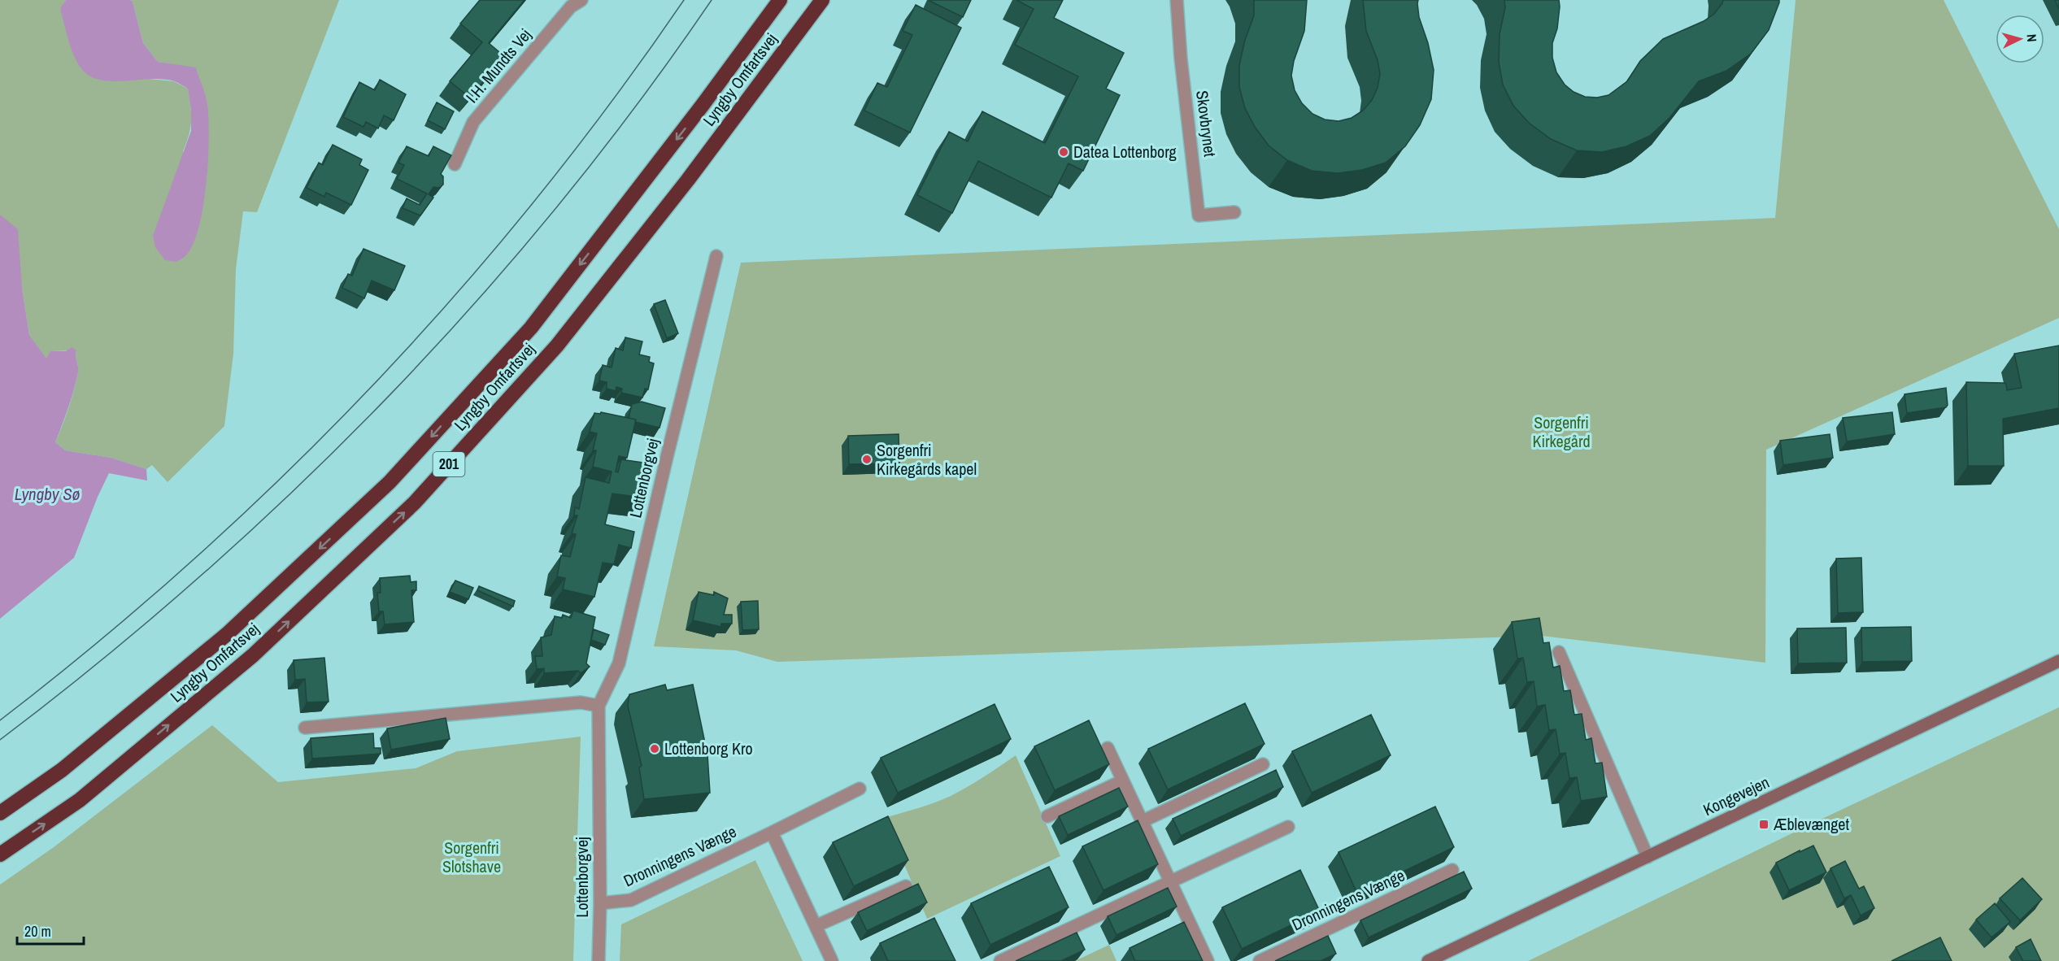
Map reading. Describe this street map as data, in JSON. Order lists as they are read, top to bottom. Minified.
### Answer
{"streets":{"highway":["Lyngby Omfartsvej","201"],"street":["I.H. Mundts Vej","Skovbrynet","Lottenborgvej","Kongevejen","Dronningens Vænge"]},"crossings":[["Lottenborgvej","Dronningens Vænge"]],"water":["Lyngby Sø"],"parks":["Sorgenfri Kirkegård","Sorgenfri Slotshave"],"places":{"other":["Datea Lottenborg","Sorgenfri Kirkegårds kapel","Lottenborg Kro"],"transit":["Æblevænget"]},"scale_bar":"20 m","north":"right"}
